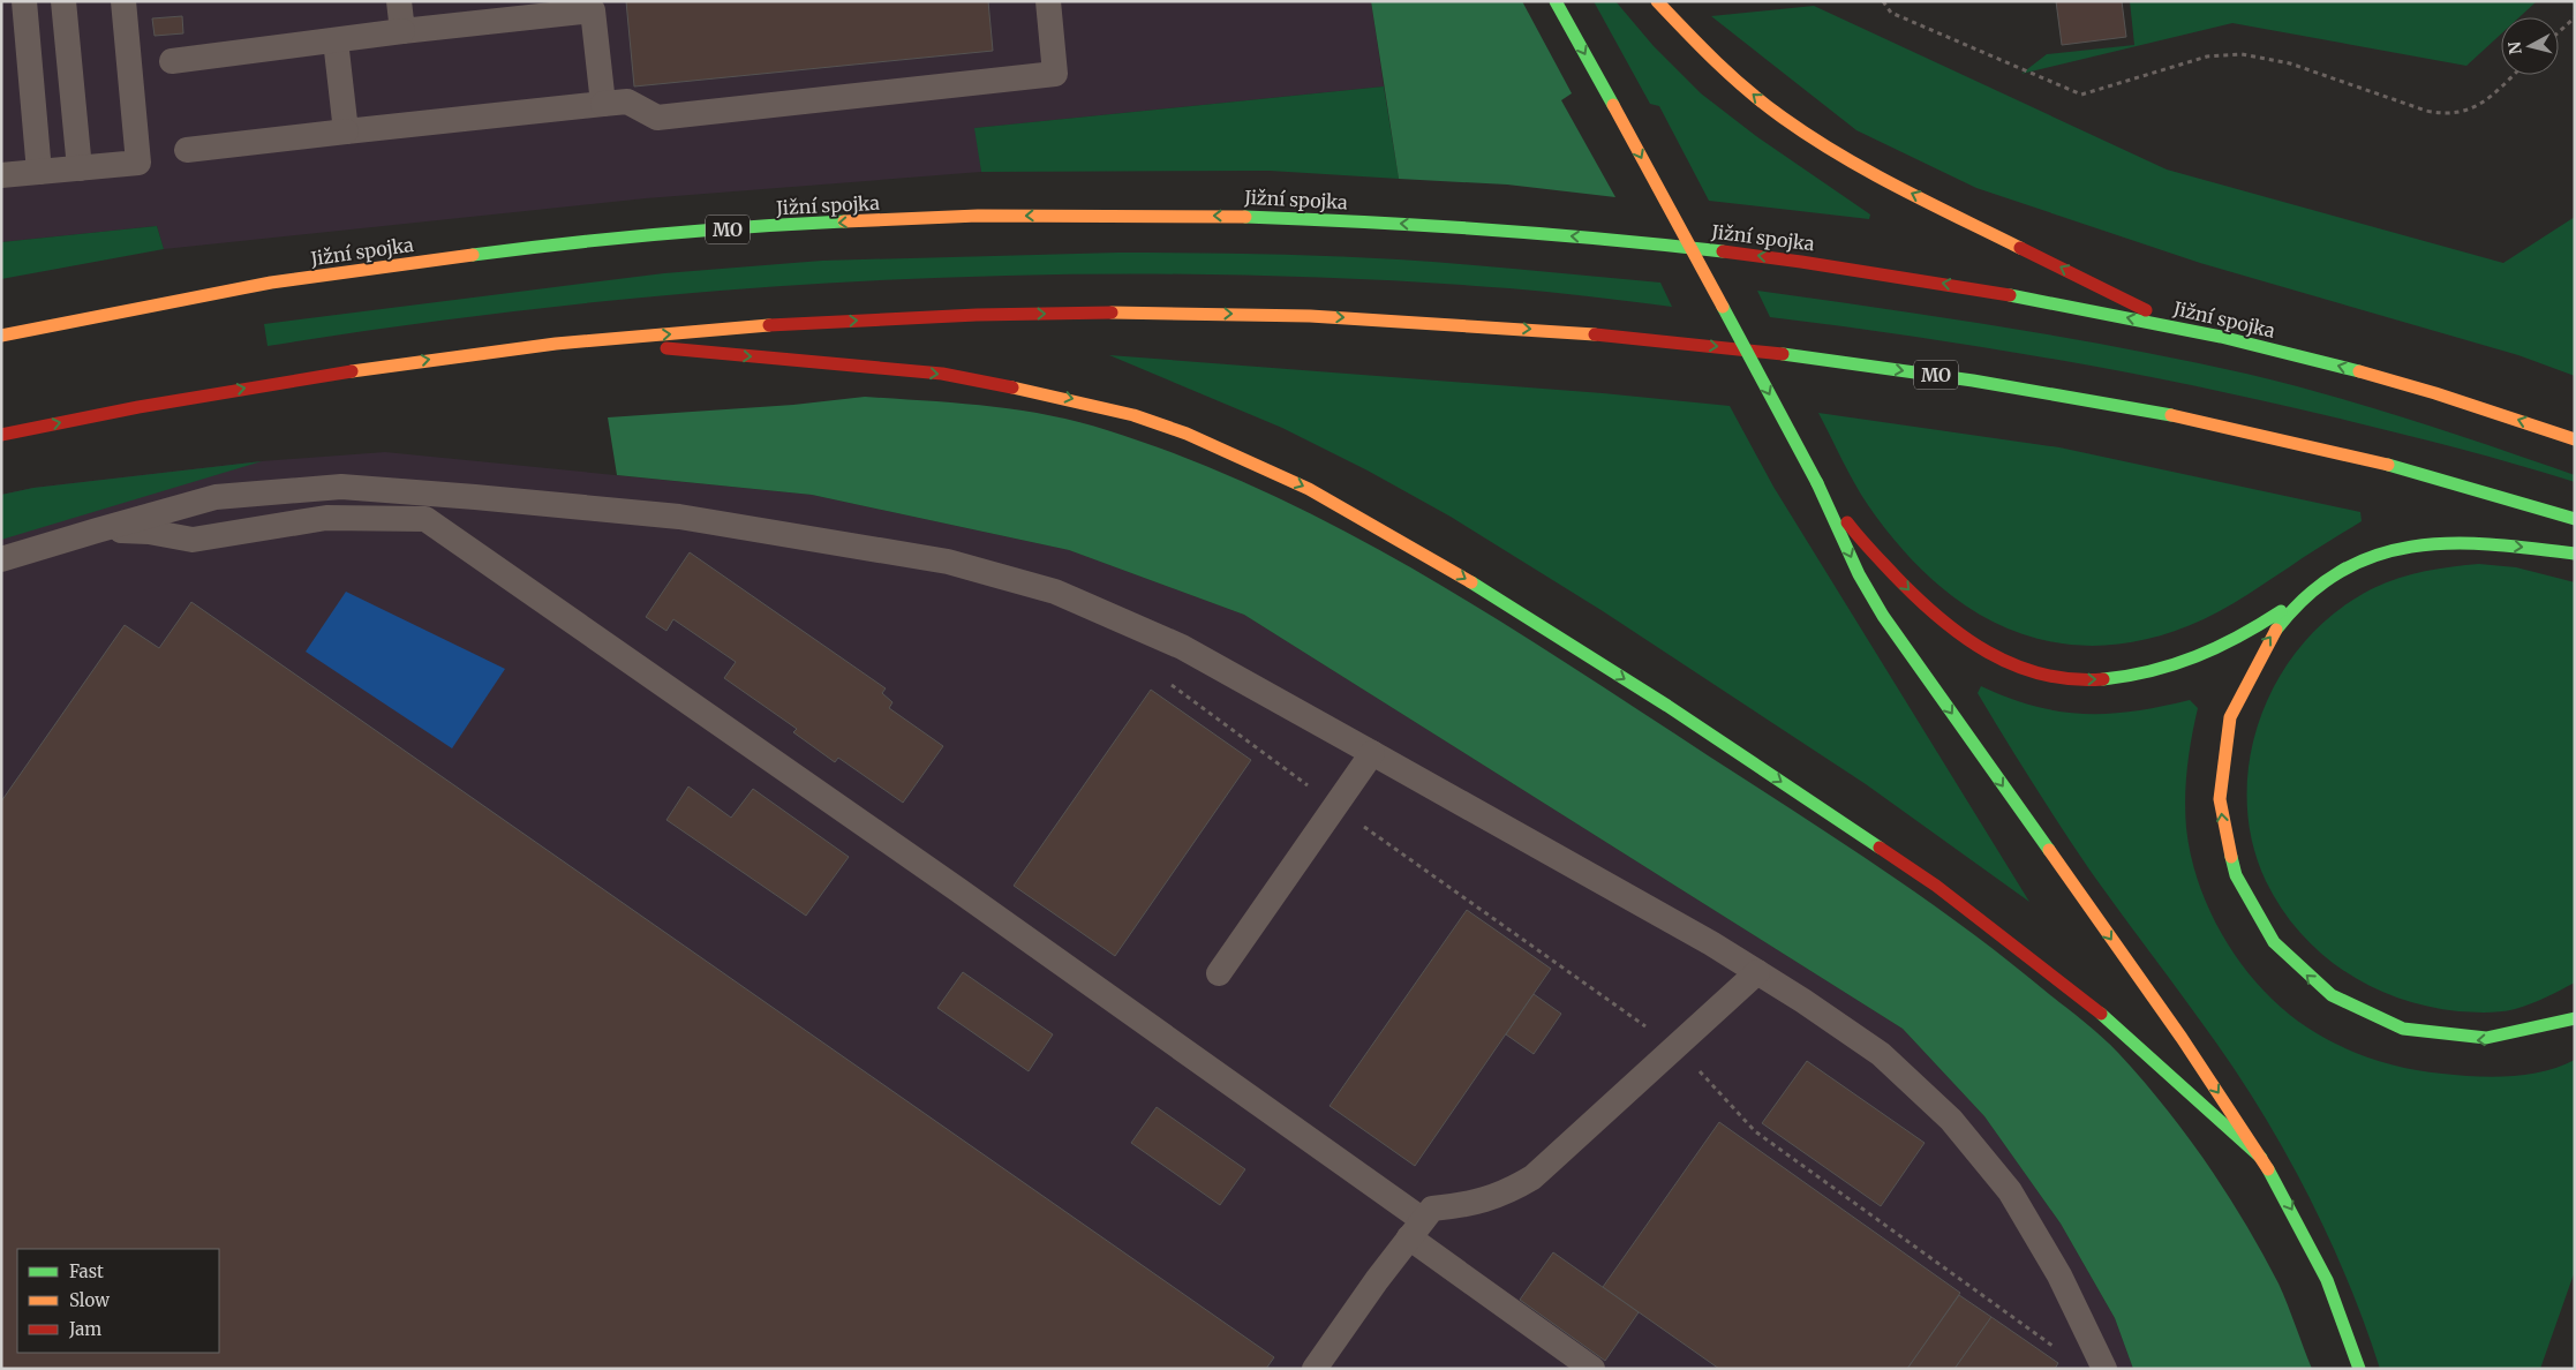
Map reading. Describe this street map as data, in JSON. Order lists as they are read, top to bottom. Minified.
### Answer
{"streets":{"highway":["Jižní spojka","MO"]},"legend":["Fast","Slow","Jam"],"north":"left"}
